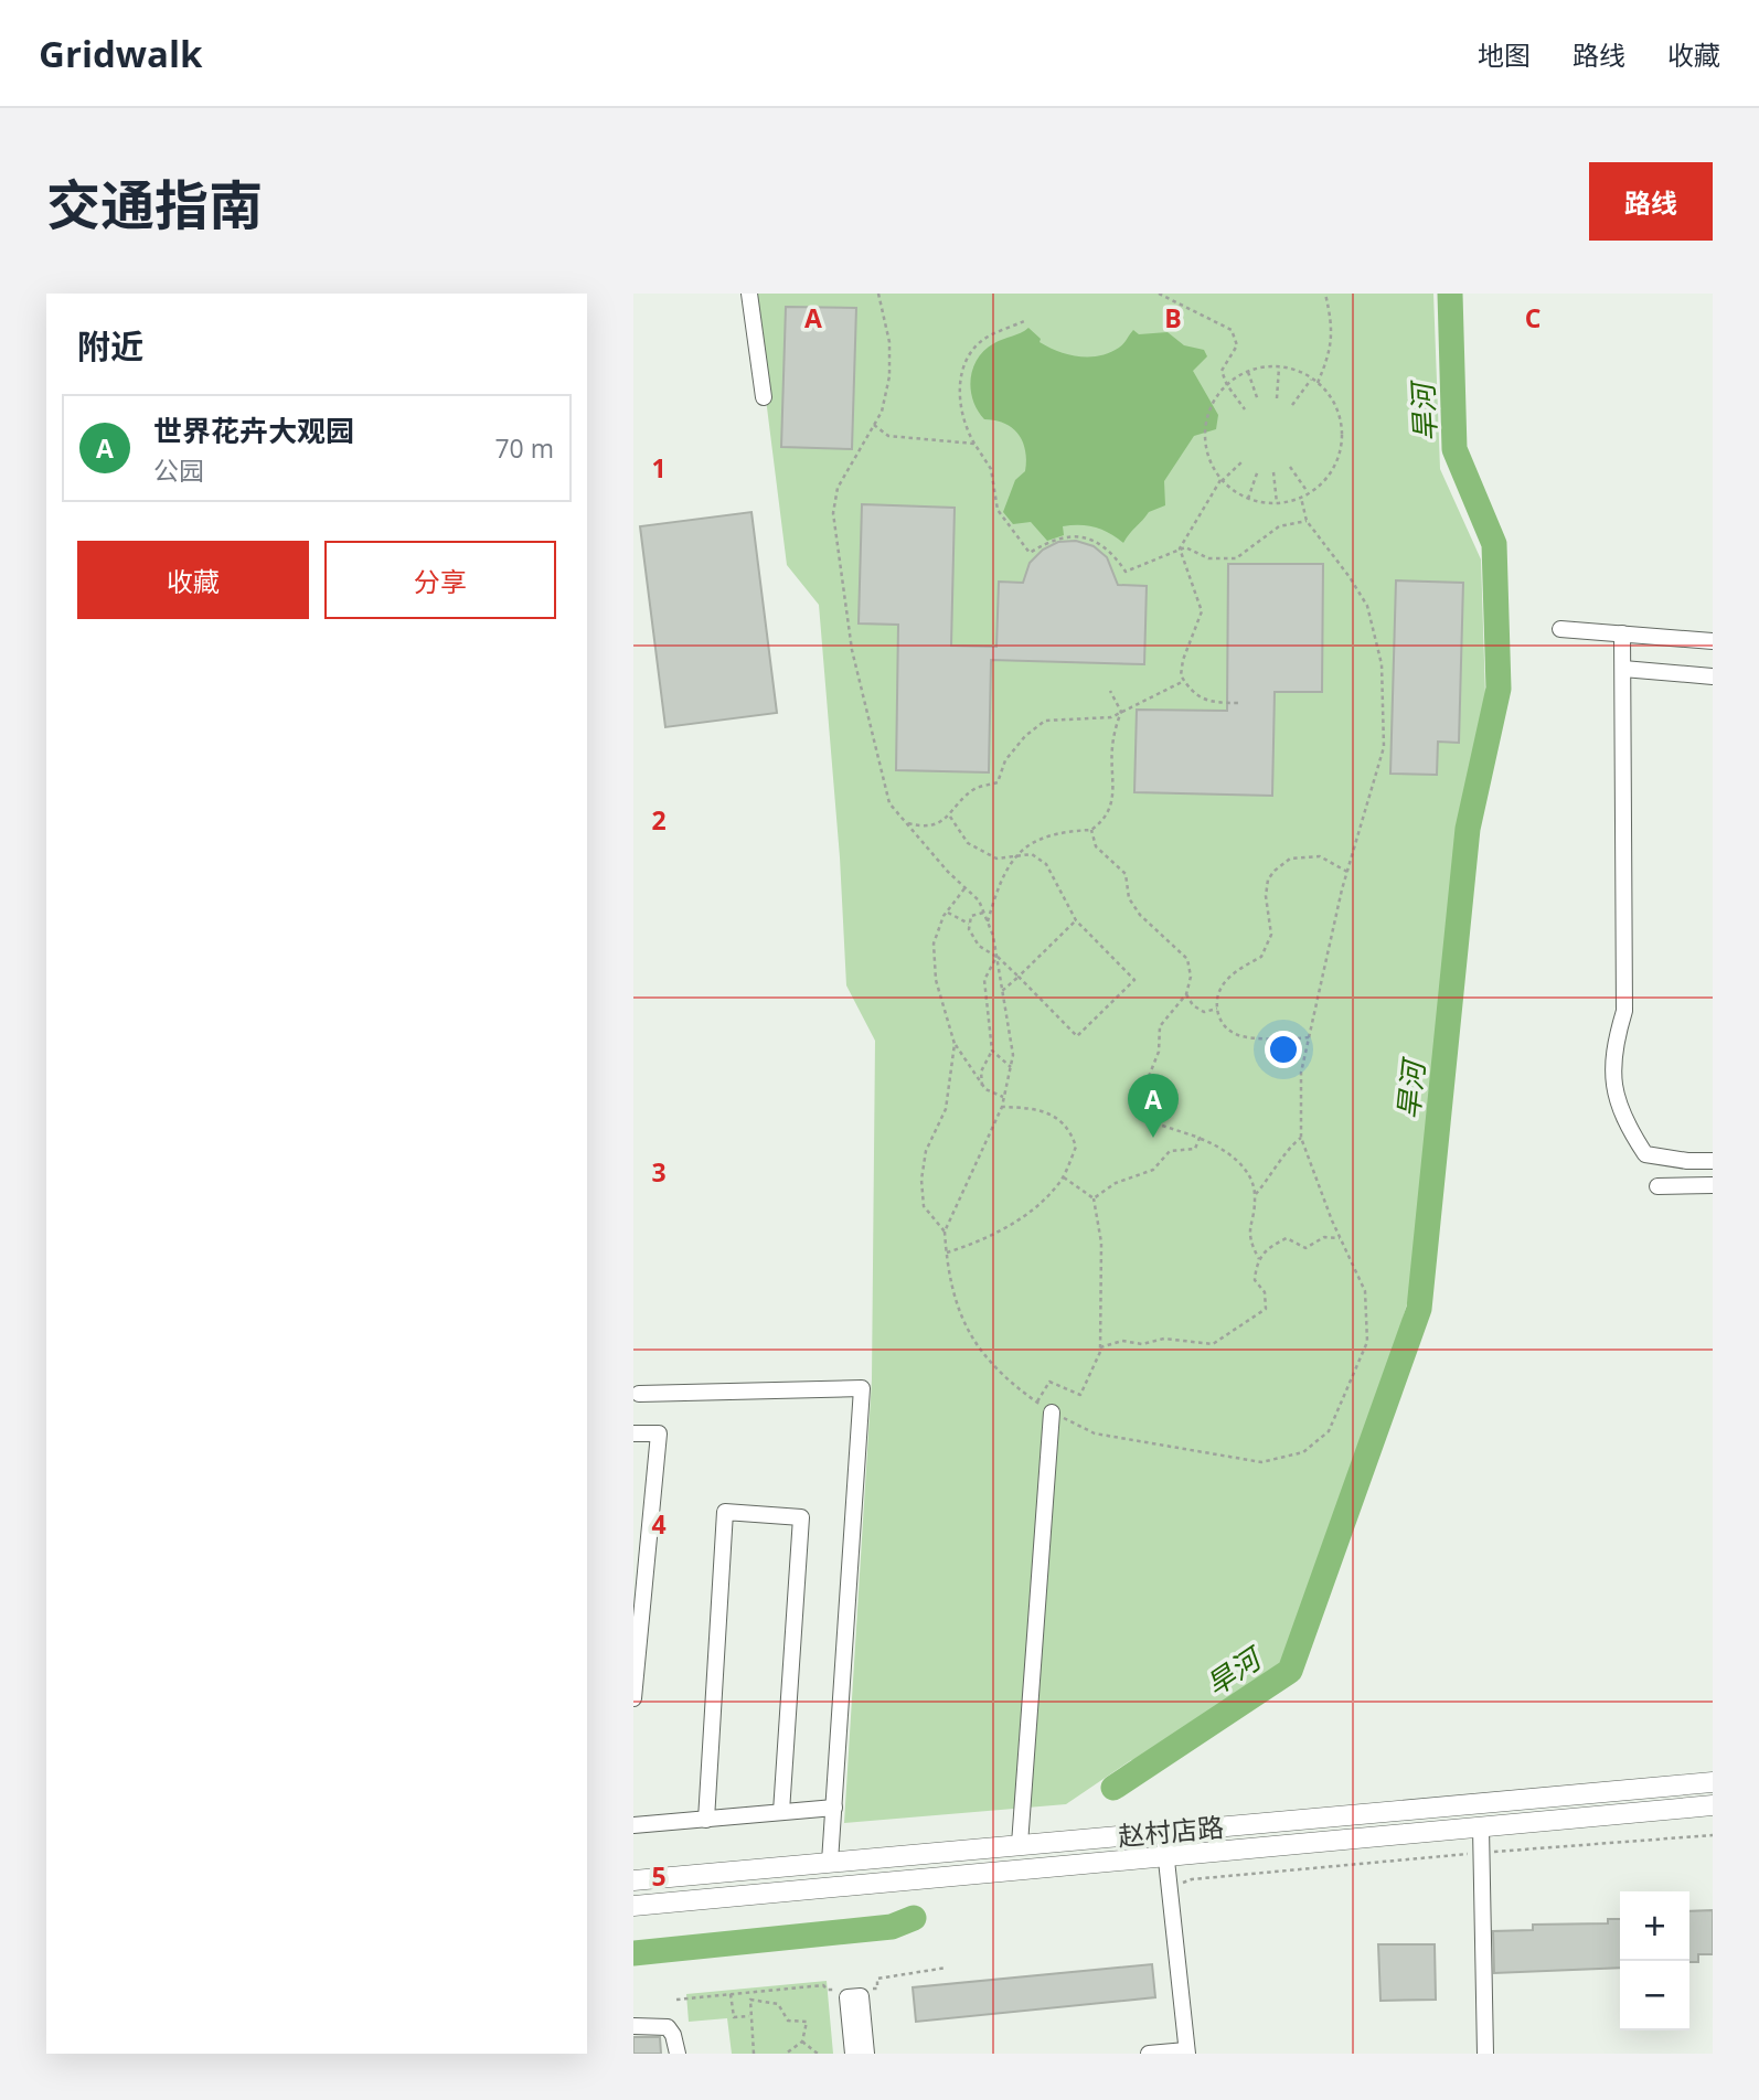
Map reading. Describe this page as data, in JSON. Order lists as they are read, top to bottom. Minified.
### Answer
{"streets":{"main road":["赵村店路"]},"water":["旱河"],"page":{"header":"Gridwalk","nav":["地图","路线","收藏"],"title":"交通指南","buttons":["路线",["收藏","分享"]],"heading":"附近","list":[{"mark":"A","name":"世界花卉大观园","note":"公园","value":"70 m"}],"pins":"A","map_buttons":["+","−"]},"grid":{"columns":["A","B","C"],"rows":["1","2","3","4","5"]}}
